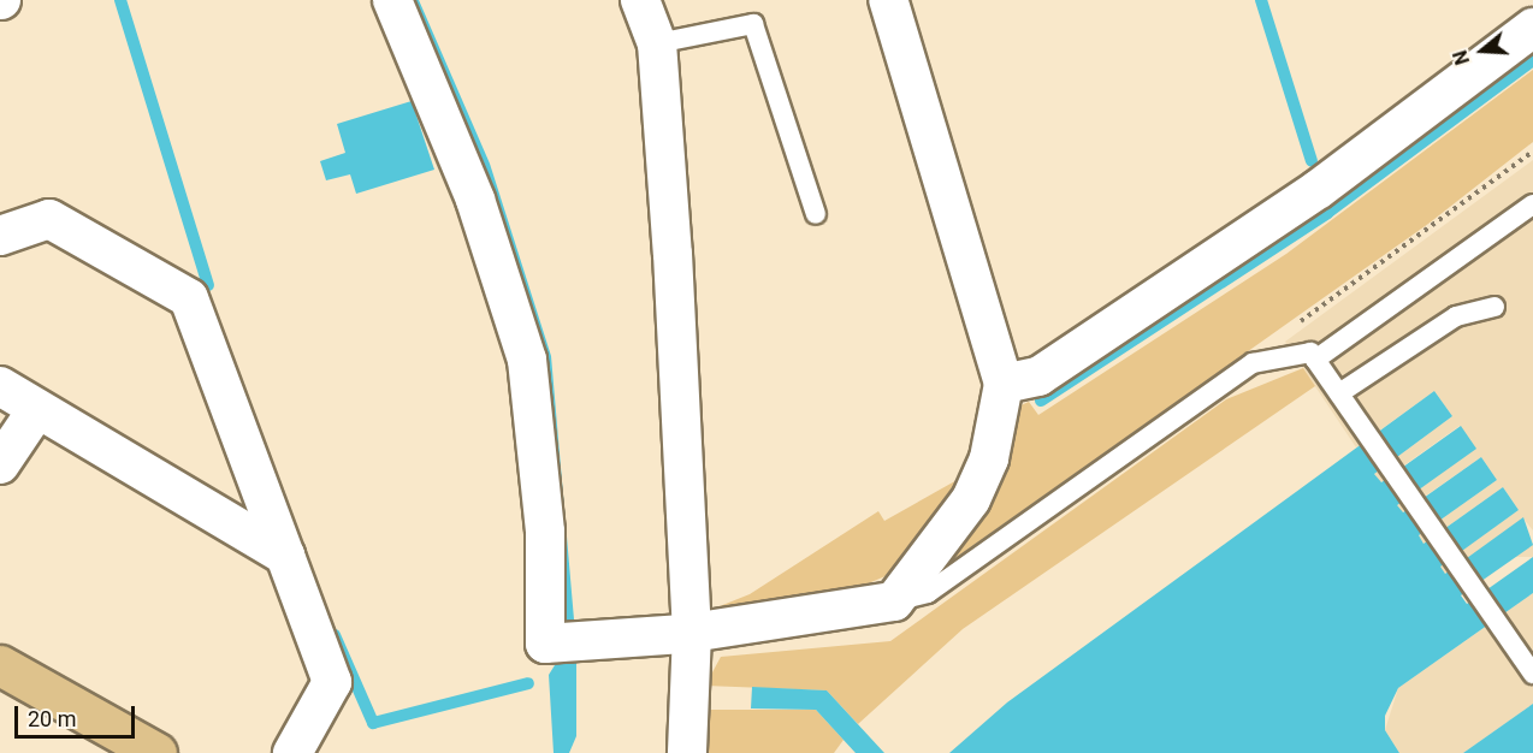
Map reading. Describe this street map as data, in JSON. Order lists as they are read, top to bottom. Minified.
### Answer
{"scale_bar":"20 m","north":"left"}
